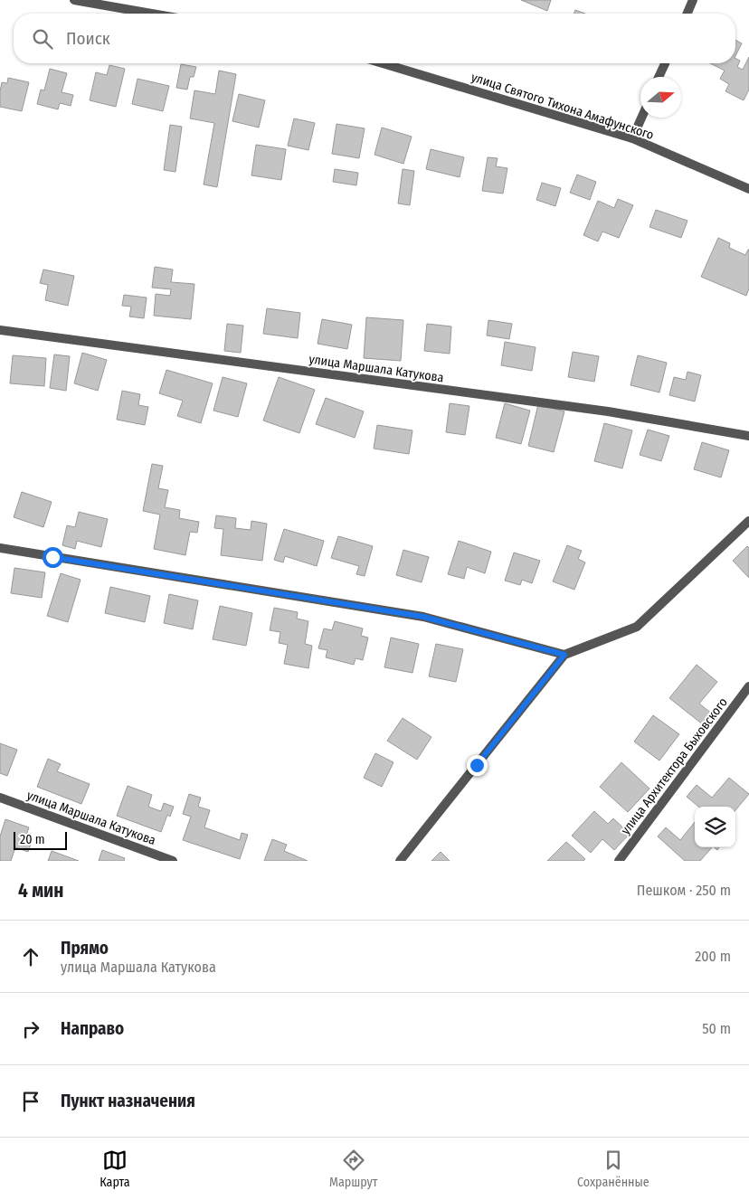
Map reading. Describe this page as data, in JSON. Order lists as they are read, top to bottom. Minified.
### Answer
{"streets":{"street":["улица Святого Тихона Амафунского","улица Маршала Катукова","улица Архитектора Быховского"]},"scale_bar":"20 m","north":"right","page":{"search":"Поиск","scale":"20 m","heading":["4 мин","Пешком · 250 m"],"list":[["Прямо","улица Маршала Катукова","200 m"],["Направо","50 m"],"Пункт назначения"],"nav":["Карта","Маршрут","Сохранённые"]}}
